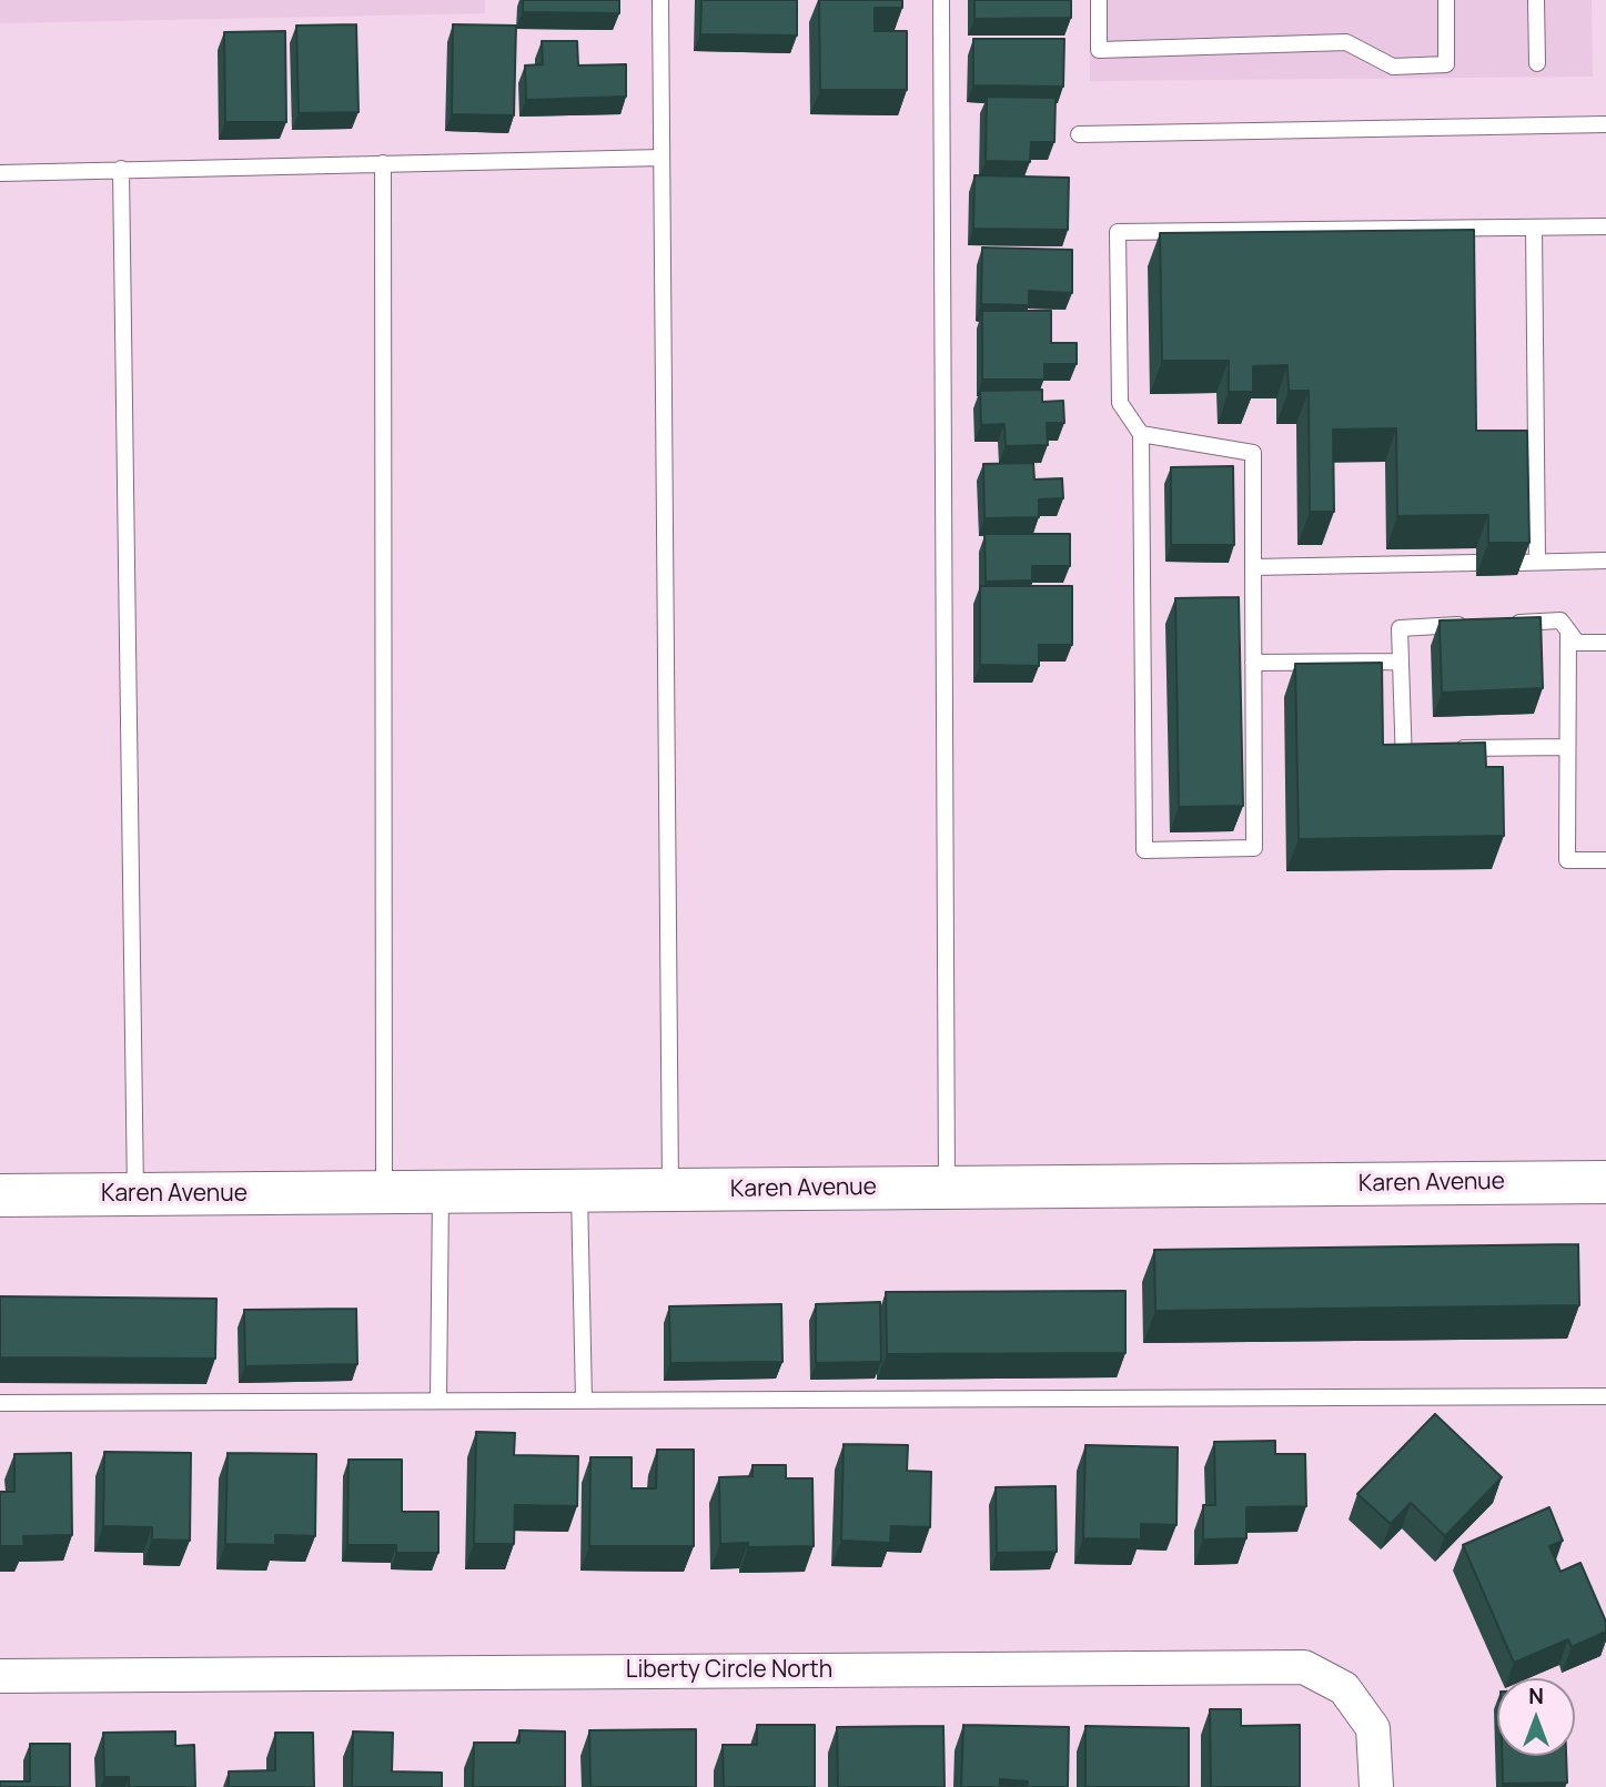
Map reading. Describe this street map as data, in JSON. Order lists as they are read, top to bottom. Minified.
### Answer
{"streets":{"street":["Karen Avenue","Liberty Circle North"]},"north":"top"}
